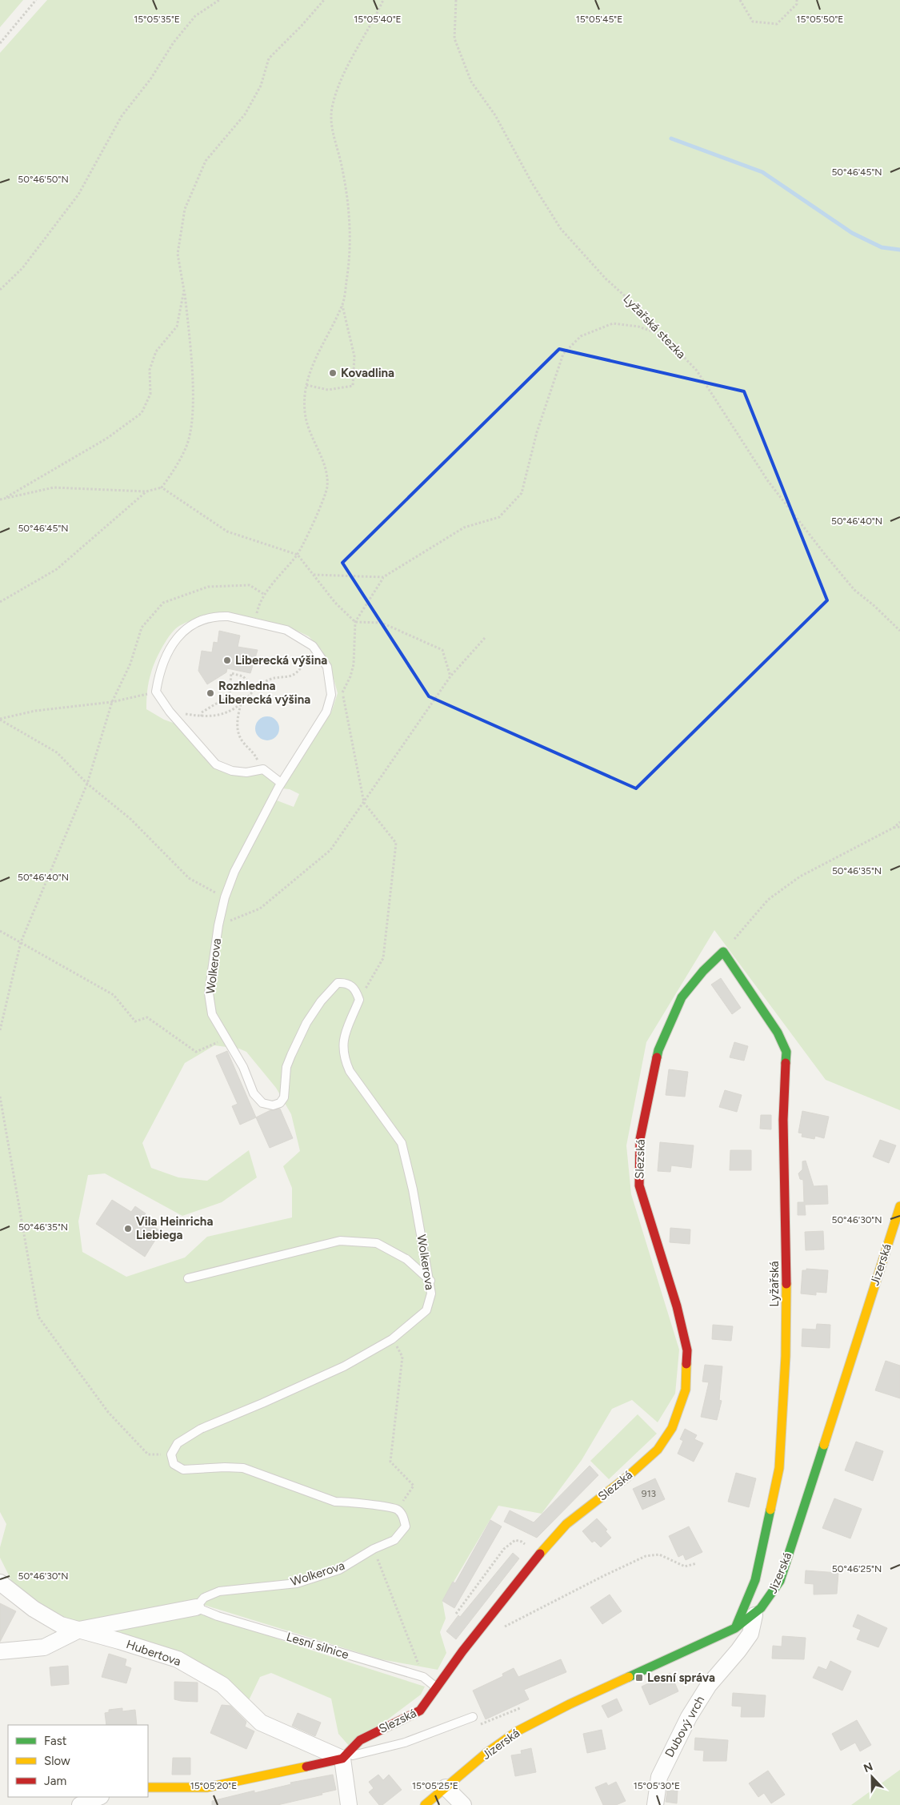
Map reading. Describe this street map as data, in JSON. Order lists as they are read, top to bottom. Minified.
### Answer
{"streets":{"street":["Slezská","Jizerská","Lyžařská","Hubertova","Dubový vrch"],"lane":["Wolkerova","Lesní silnice"],"path":["Lyžařská stezka"]},"crossings":[["Wolkerova","Lesní silnice"],["Slezská","Lyžařská"],["Slezská","Lesní silnice"],["Slezská","Hubertova"],["Jizerská","Lyžařská"],["Jizerská","Dubový vrch"]],"places":{"other":["Kovadlina","Liberecká výšina","Rozhledna Liberecká výšina","Vila Heinricha Liebiega"],"transit":["Lesní správa"]},"house_numbers":["913"],"legend":["Fast","Slow","Jam"],"north":"top","coordinates":["15°05'35\"E","15°05'40\"E","15°05'45\"E","15°05'50\"E","50°46'45\"N","50°46'50\"N","50°46'40\"N","50°46'35\"N","50°46'30\"N","50°46'25\"N","15°05'20\"E","15°05'25\"E","15°05'30\"E"]}
